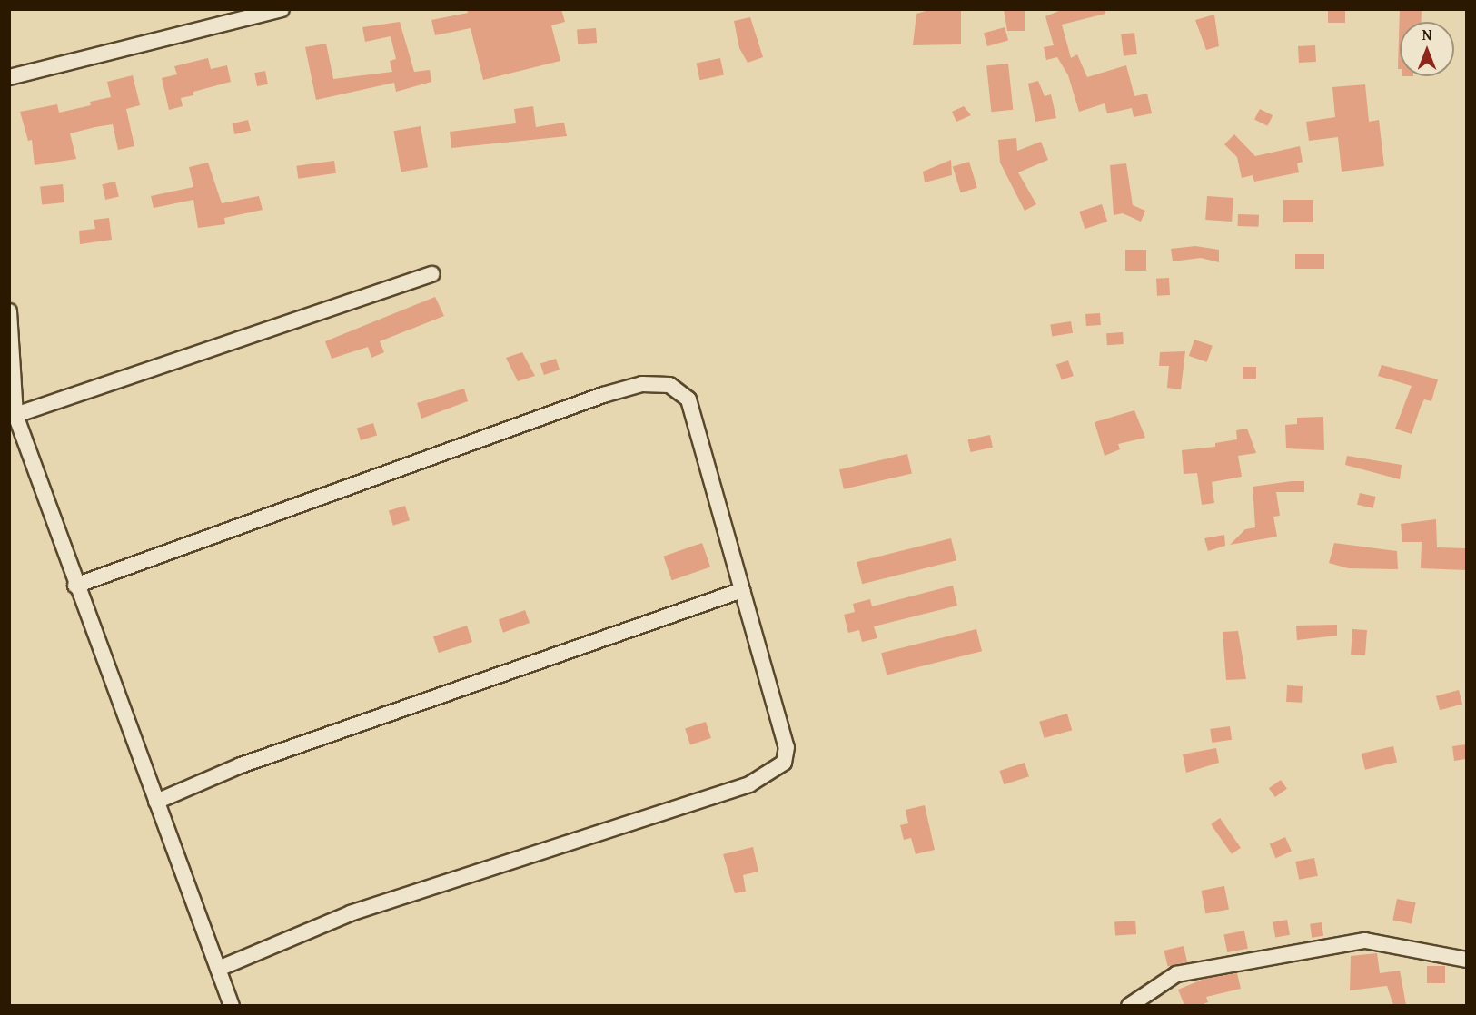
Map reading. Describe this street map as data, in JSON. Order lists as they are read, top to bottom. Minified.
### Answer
{"north":"top"}
